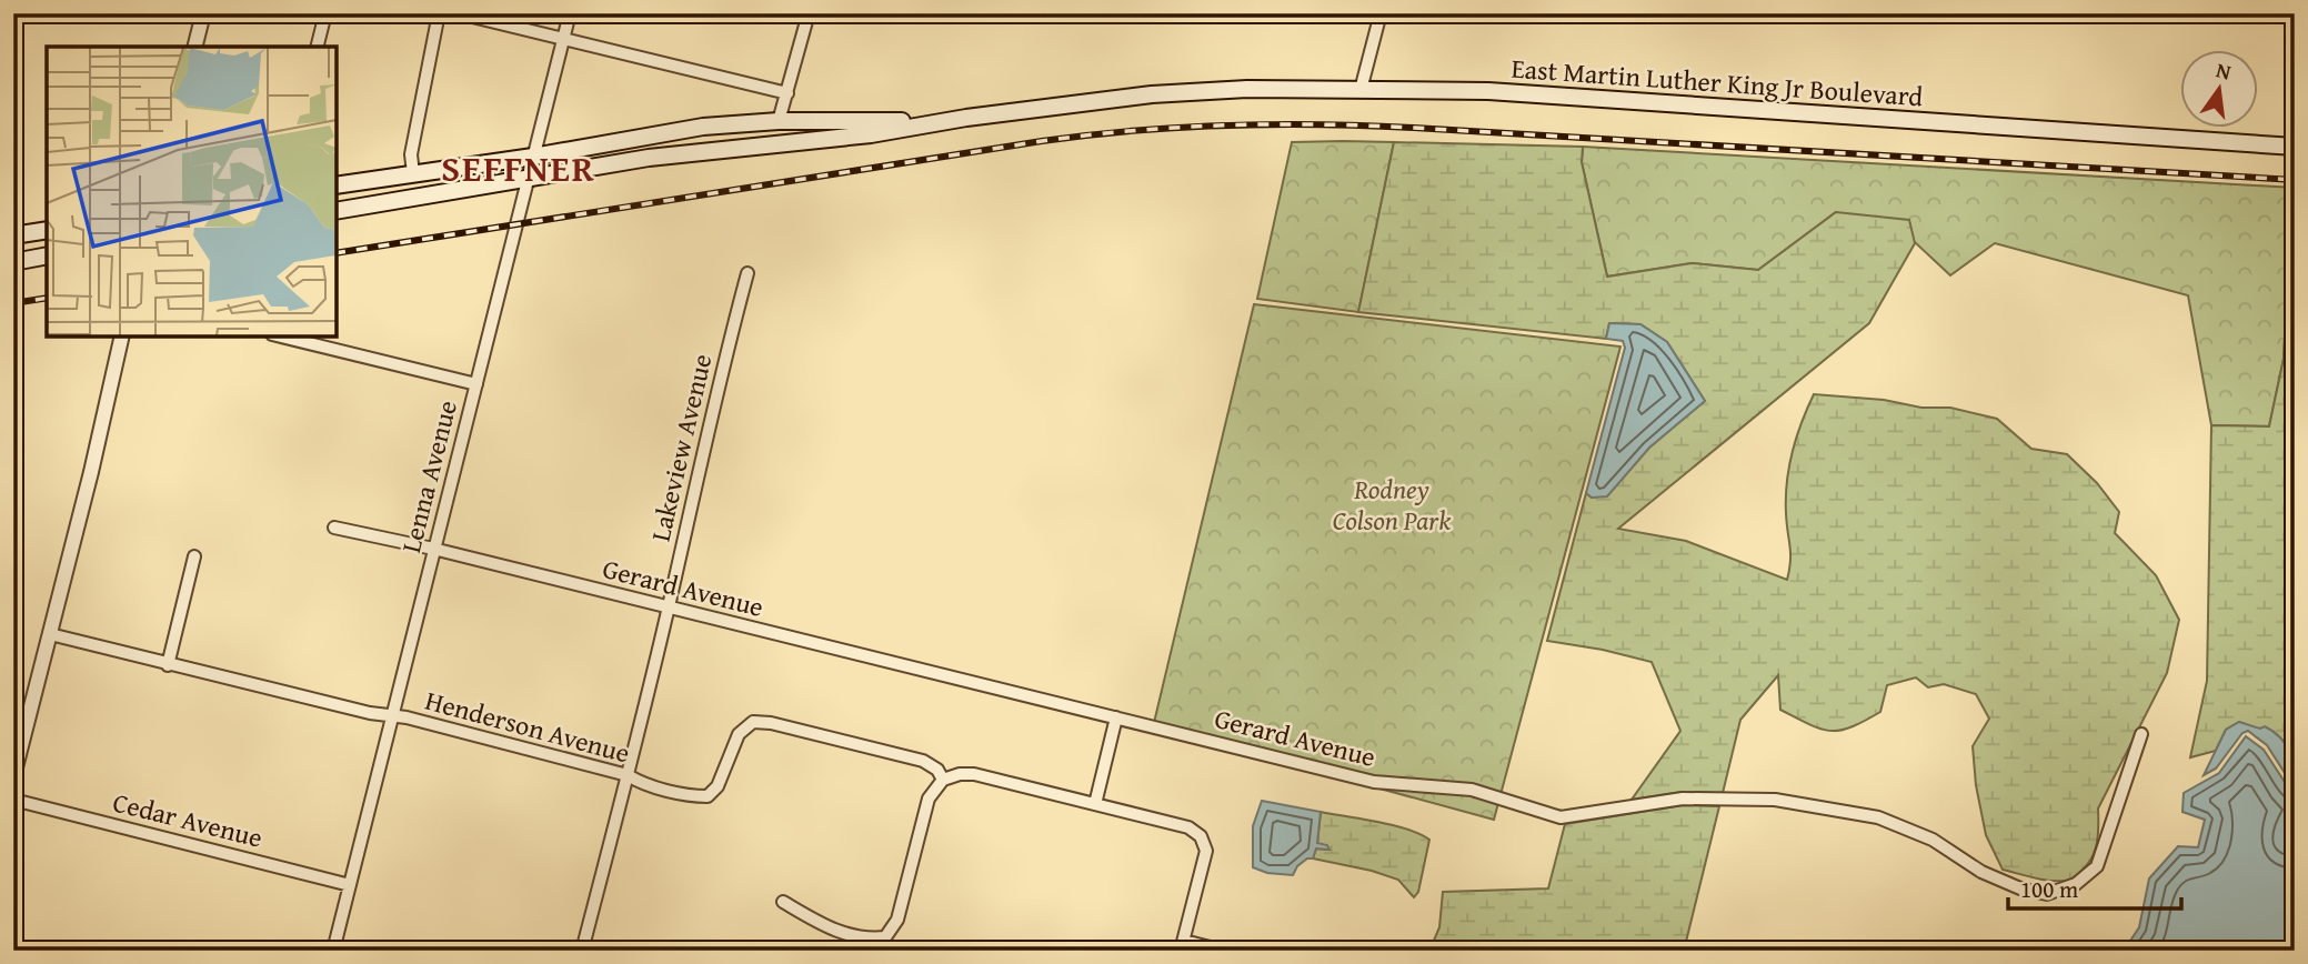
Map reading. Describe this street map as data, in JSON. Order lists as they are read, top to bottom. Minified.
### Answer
{"streets":{"main road":["East Martin Luther King Jr Boulevard"],"street":["Lakeview Avenue","Lenna Avenue","Gerard Avenue","Henderson Avenue","Cedar Avenue"]},"crossings":[["Lakeview Avenue","Gerard Avenue"],["Lakeview Avenue","Henderson Avenue"],["Lenna Avenue","Gerard Avenue"],["Lenna Avenue","Henderson Avenue"],["Lenna Avenue","Cedar Avenue"]],"districts":["SEFFNER"],"parks":["Rodney Colson Park"],"scale_bar":"100 m","north":"top"}
